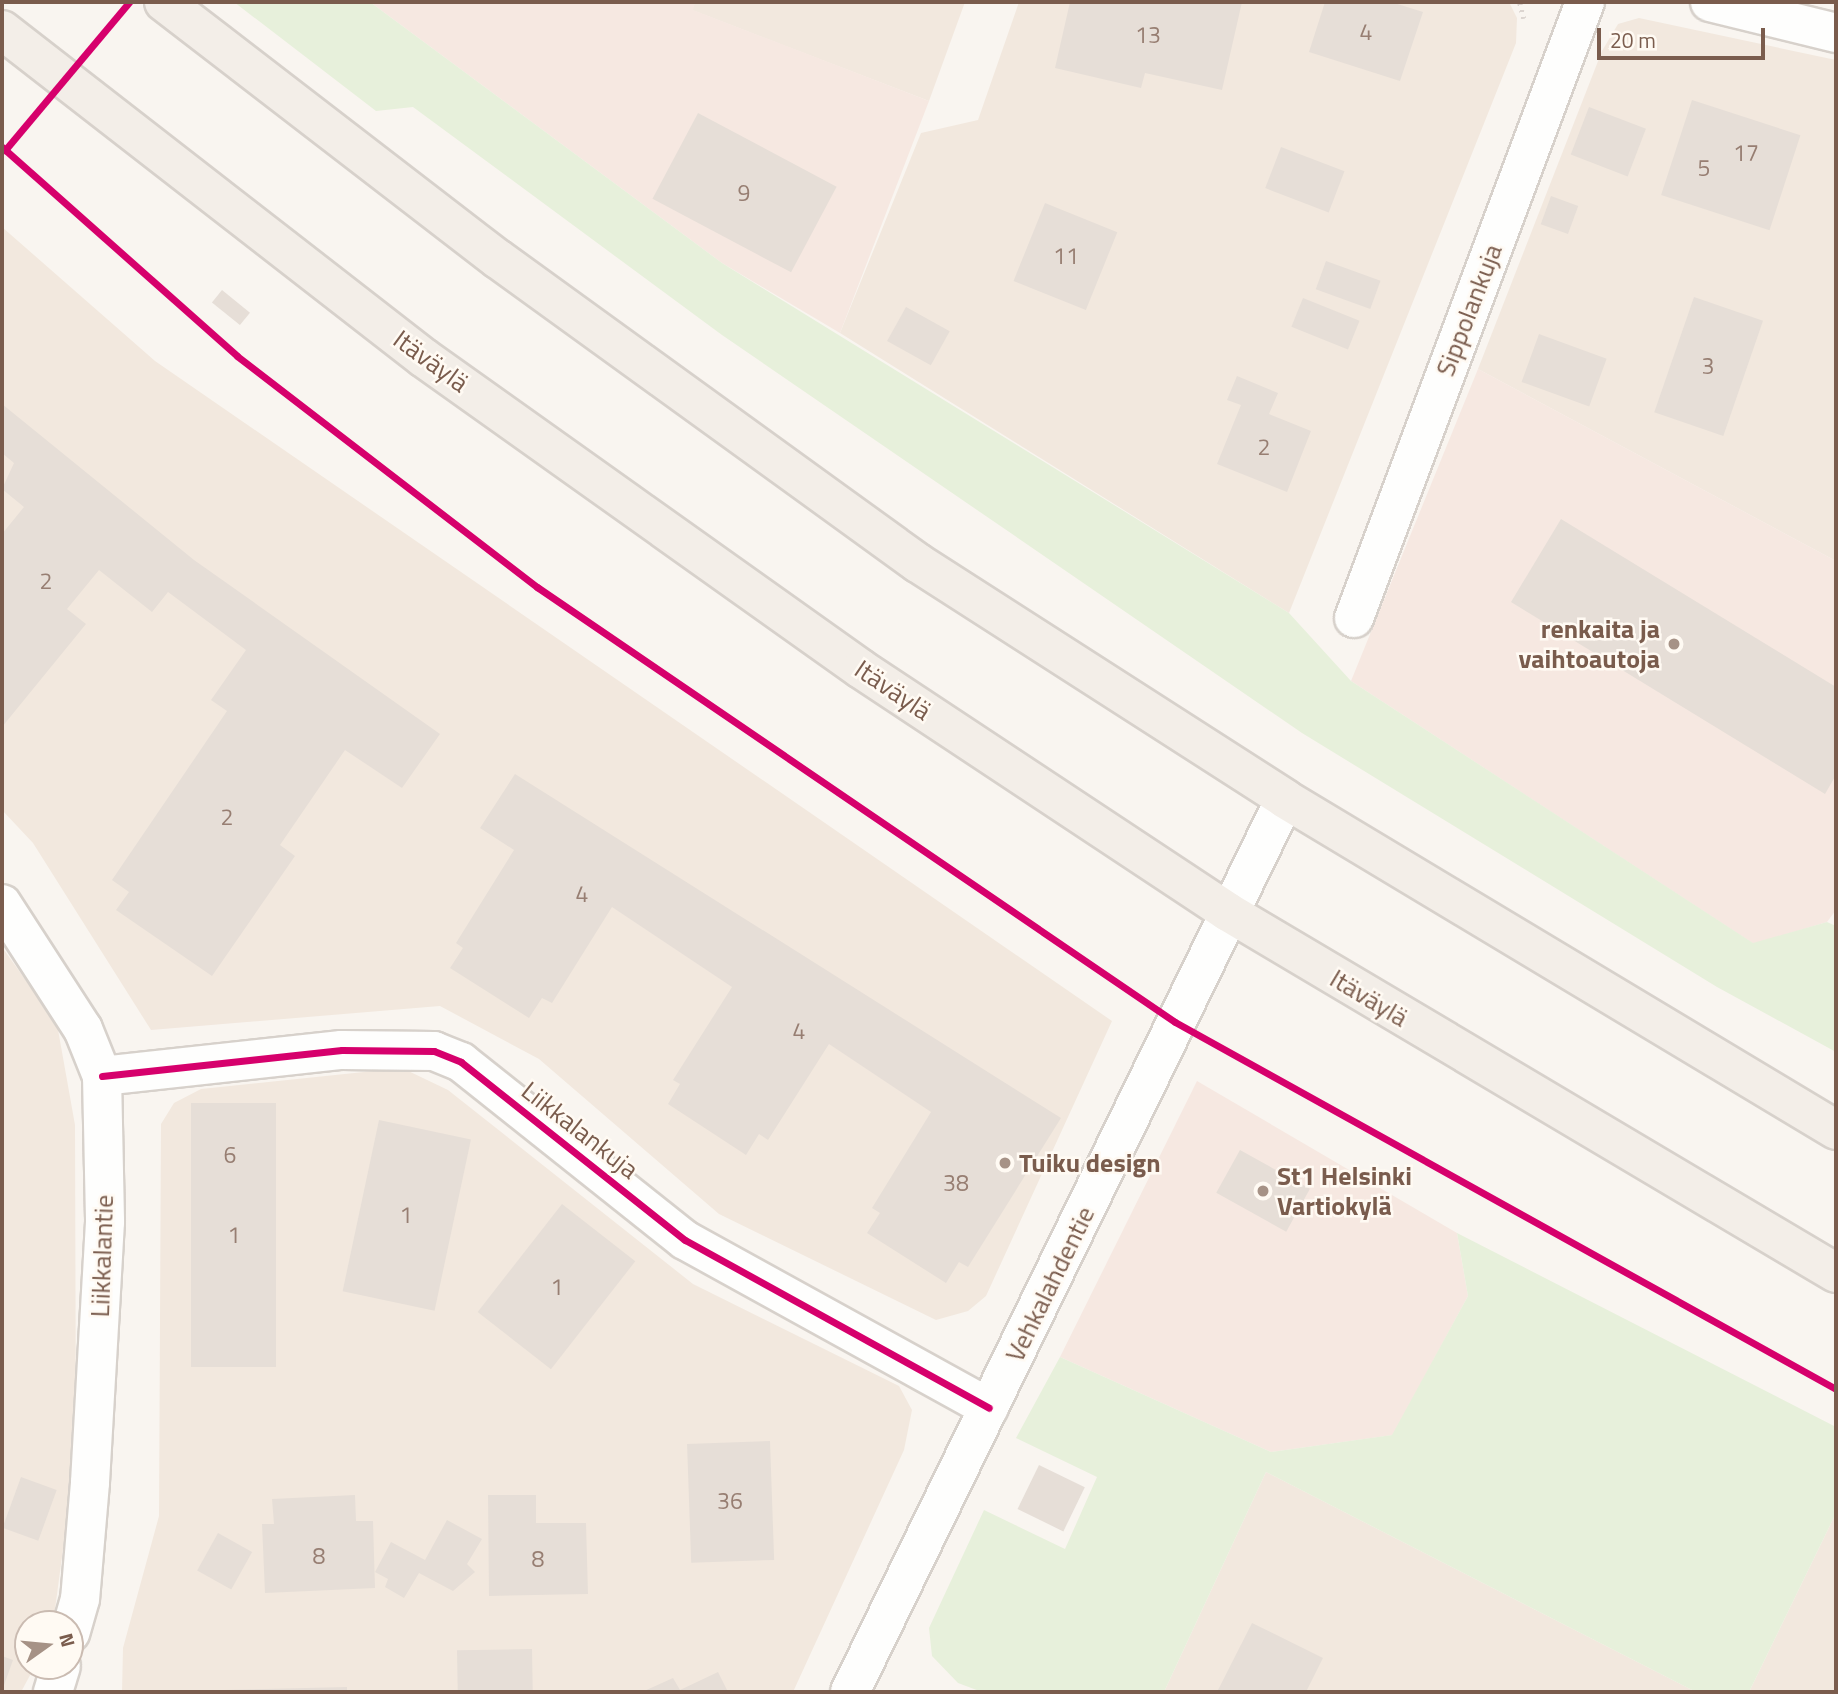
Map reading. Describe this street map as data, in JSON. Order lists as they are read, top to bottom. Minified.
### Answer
{"streets":{"main road":["Itäväylä"],"street":["Sippolankuja","Liikkalankuja","Liikkalantie","Vehkalahdentie"]},"crossings":[["Itäväylä","Vehkalahdentie"],["Liikkalankuja","Liikkalantie"],["Liikkalankuja","Vehkalahdentie"]],"places":["renkaita ja vaihtoautoja","Tuiku design","St1 Helsinki Vartiokylä"],"house_numbers":["4","13","17","5","9","11","3","2","2","2","4","4","6","38","1","1","1","36","8","8"],"scale_bar":"20 m","north":"right"}
